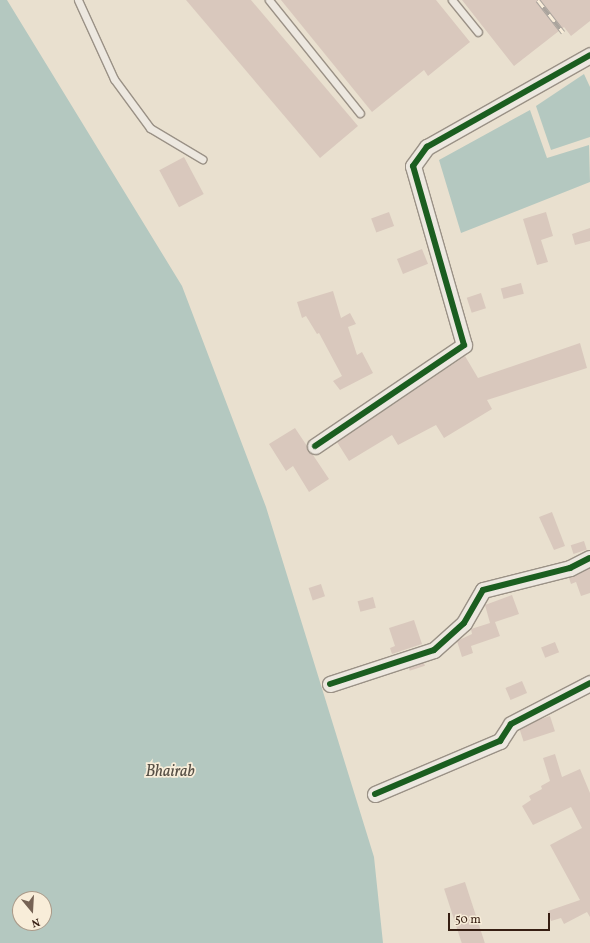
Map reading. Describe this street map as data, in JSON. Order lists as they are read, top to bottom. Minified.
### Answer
{"water":["Bhairab"],"scale_bar":"50 m","north":"bottom"}
